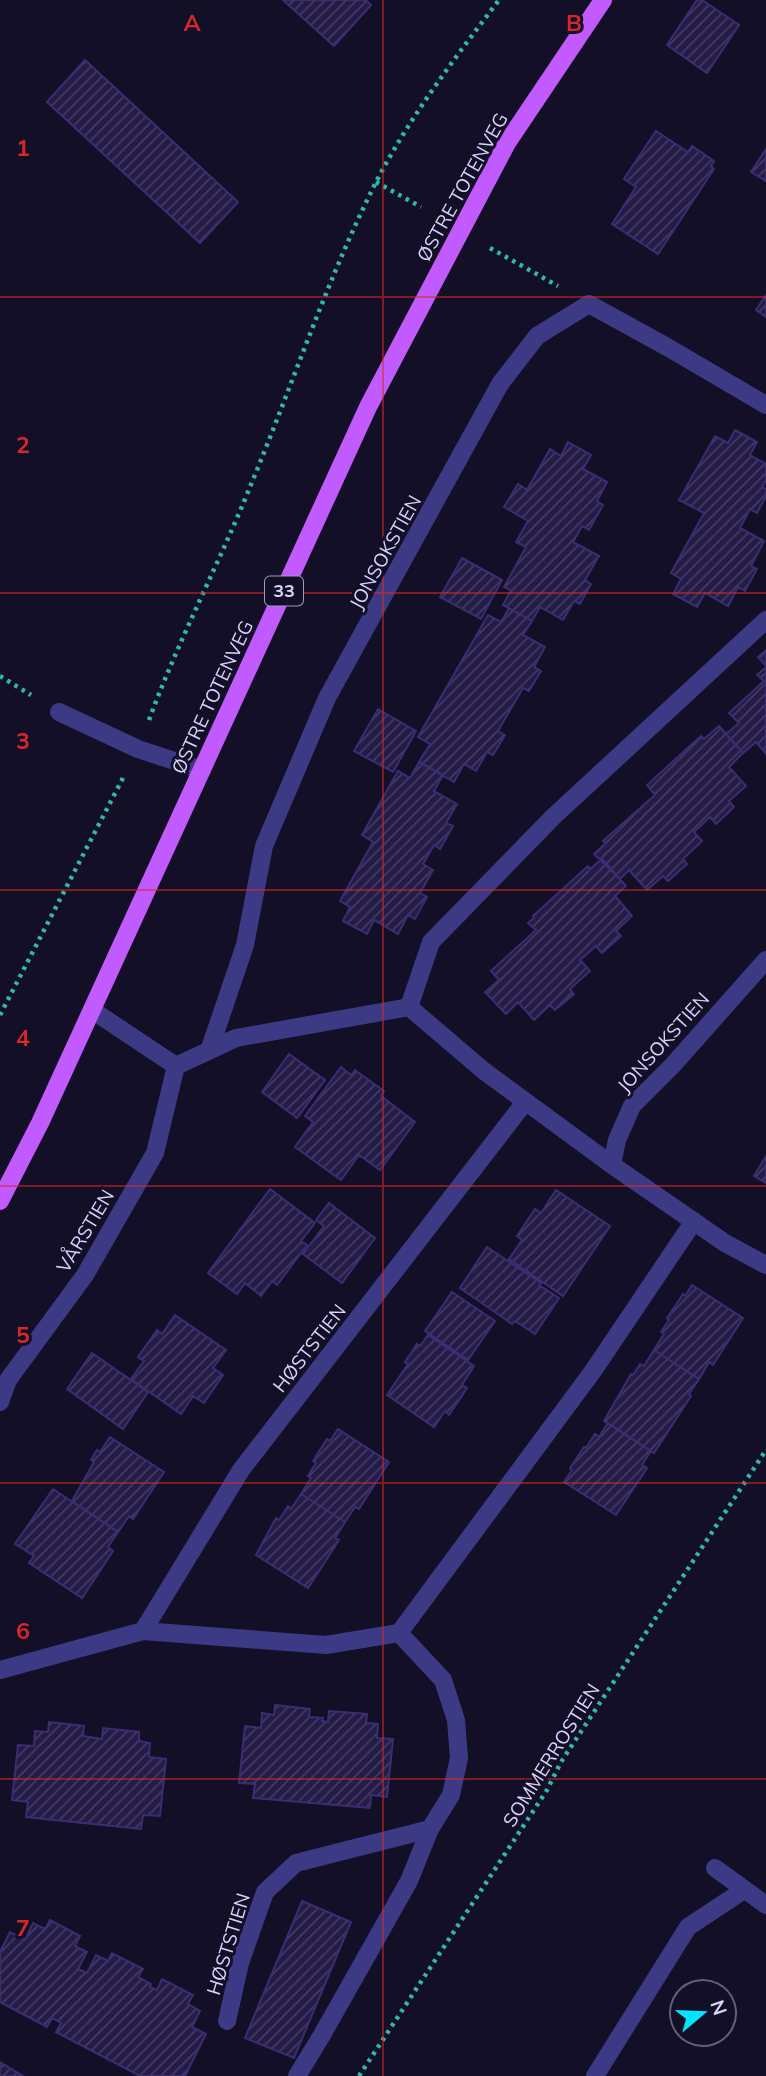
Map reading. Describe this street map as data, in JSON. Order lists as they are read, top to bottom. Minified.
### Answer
{"streets":{"main road":["ØSTRE TOTENVEG","33"],"street":["JONSOKSTIEN","VÅRSTIEN","HØSTSTIEN"],"path":["SOMMERROSTIEN"]},"north":"right","grid":{"columns":["A","B"],"rows":["1","2","3","4","5","6","7"]}}
